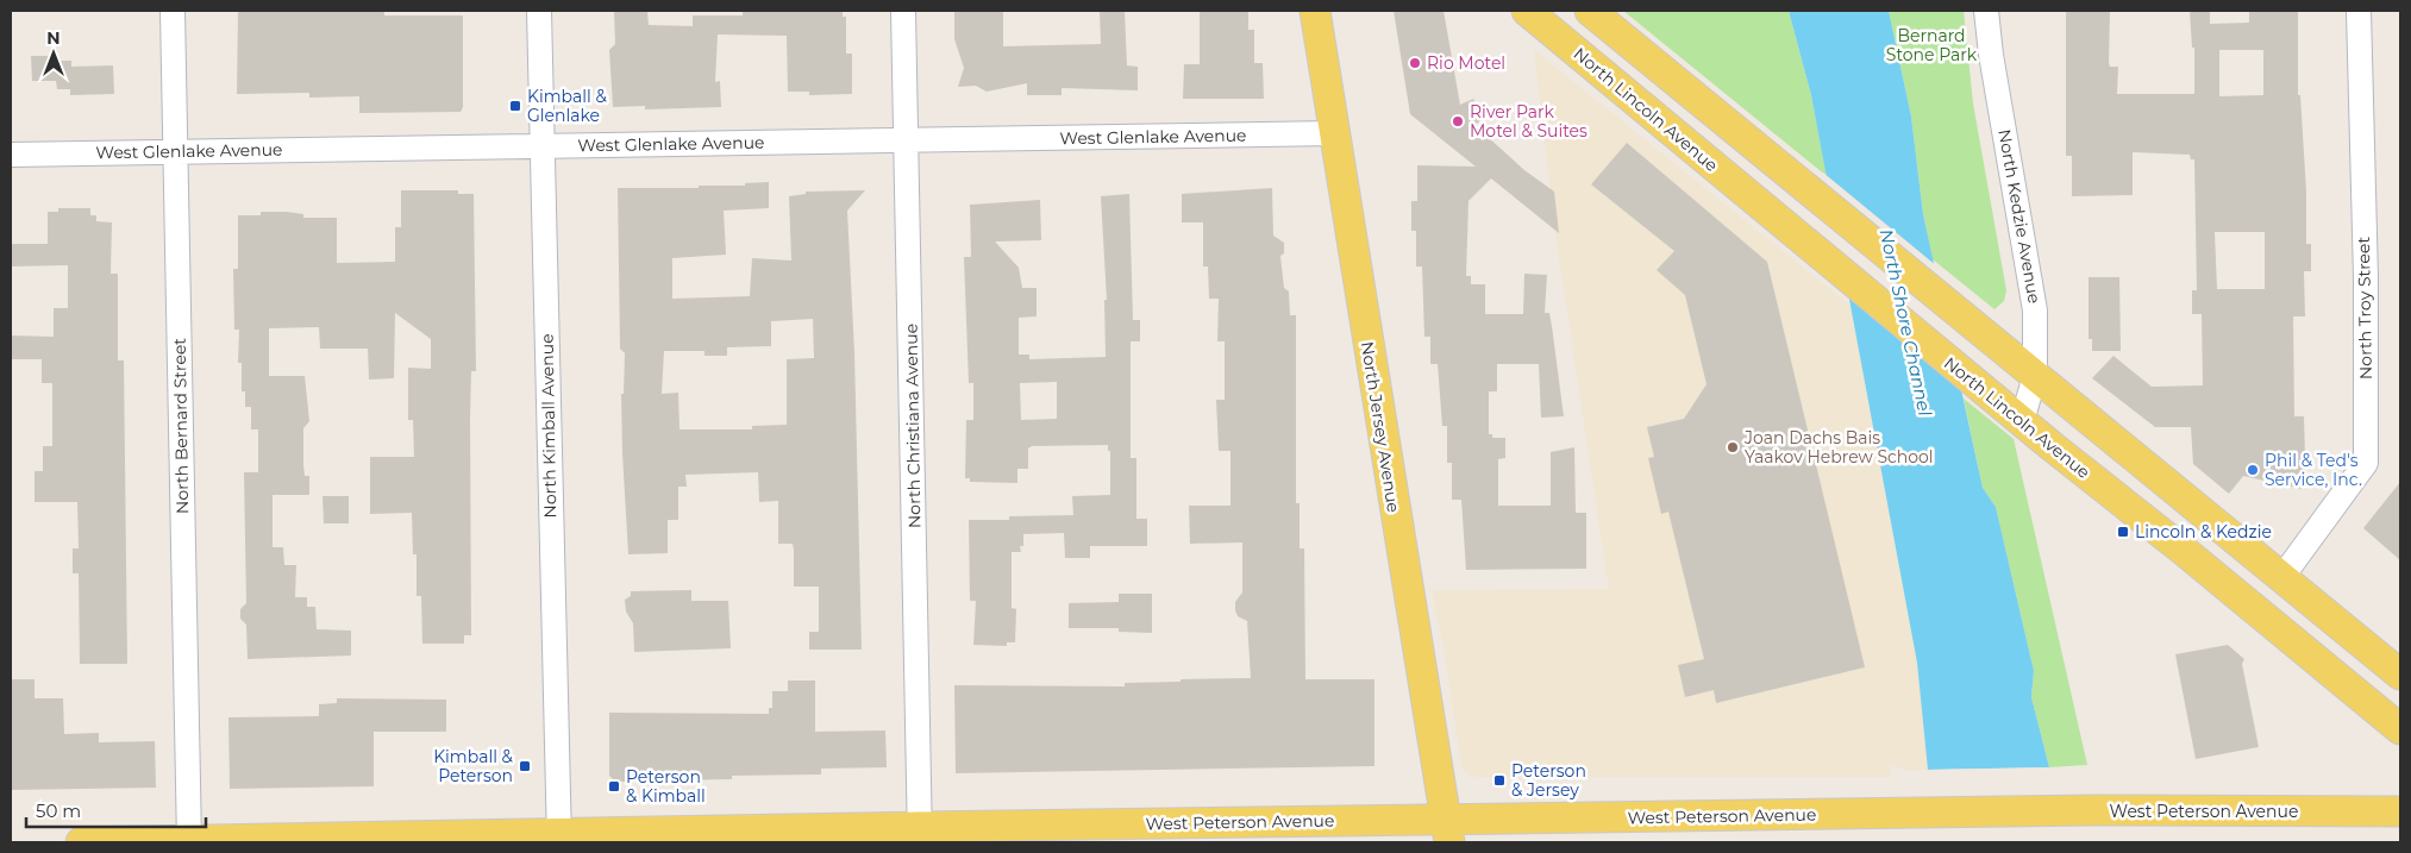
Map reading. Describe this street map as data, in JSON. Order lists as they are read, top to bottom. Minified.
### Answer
{"streets":{"main road":["North Lincoln Avenue","North Jersey Avenue","West Peterson Avenue"],"street":["West Glenlake Avenue","North Kedzie Avenue","North Troy Street","North Bernard Street","North Kimball Avenue","North Christiana Avenue"]},"crossings":[["North Lincoln Avenue","North Kedzie Avenue"],["West Glenlake Avenue","North Bernard Street"],["West Glenlake Avenue","North Kimball Avenue"],["West Glenlake Avenue","North Christiana Avenue"],["West Glenlake Avenue","North Jersey Avenue"],["North Bernard Street","West Peterson Avenue"],["North Kimball Avenue","West Peterson Avenue"],["North Christiana Avenue","West Peterson Avenue"],["North Jersey Avenue","West Peterson Avenue"]],"water":["North Shore Channel"],"parks":["Bernard Stone Park"],"places":{"other":["Rio Motel","River Park Motel & Suites","Joan Dachs Bais Yaakov Hebrew School","Phil & Ted's Service, Inc."],"transit":["Kimball & Glenlake","Lincoln & Kedzie","Kimball & Peterson","Peterson & Jersey","Peterson & Kimball"]},"scale_bar":"50 m","north":"top"}
